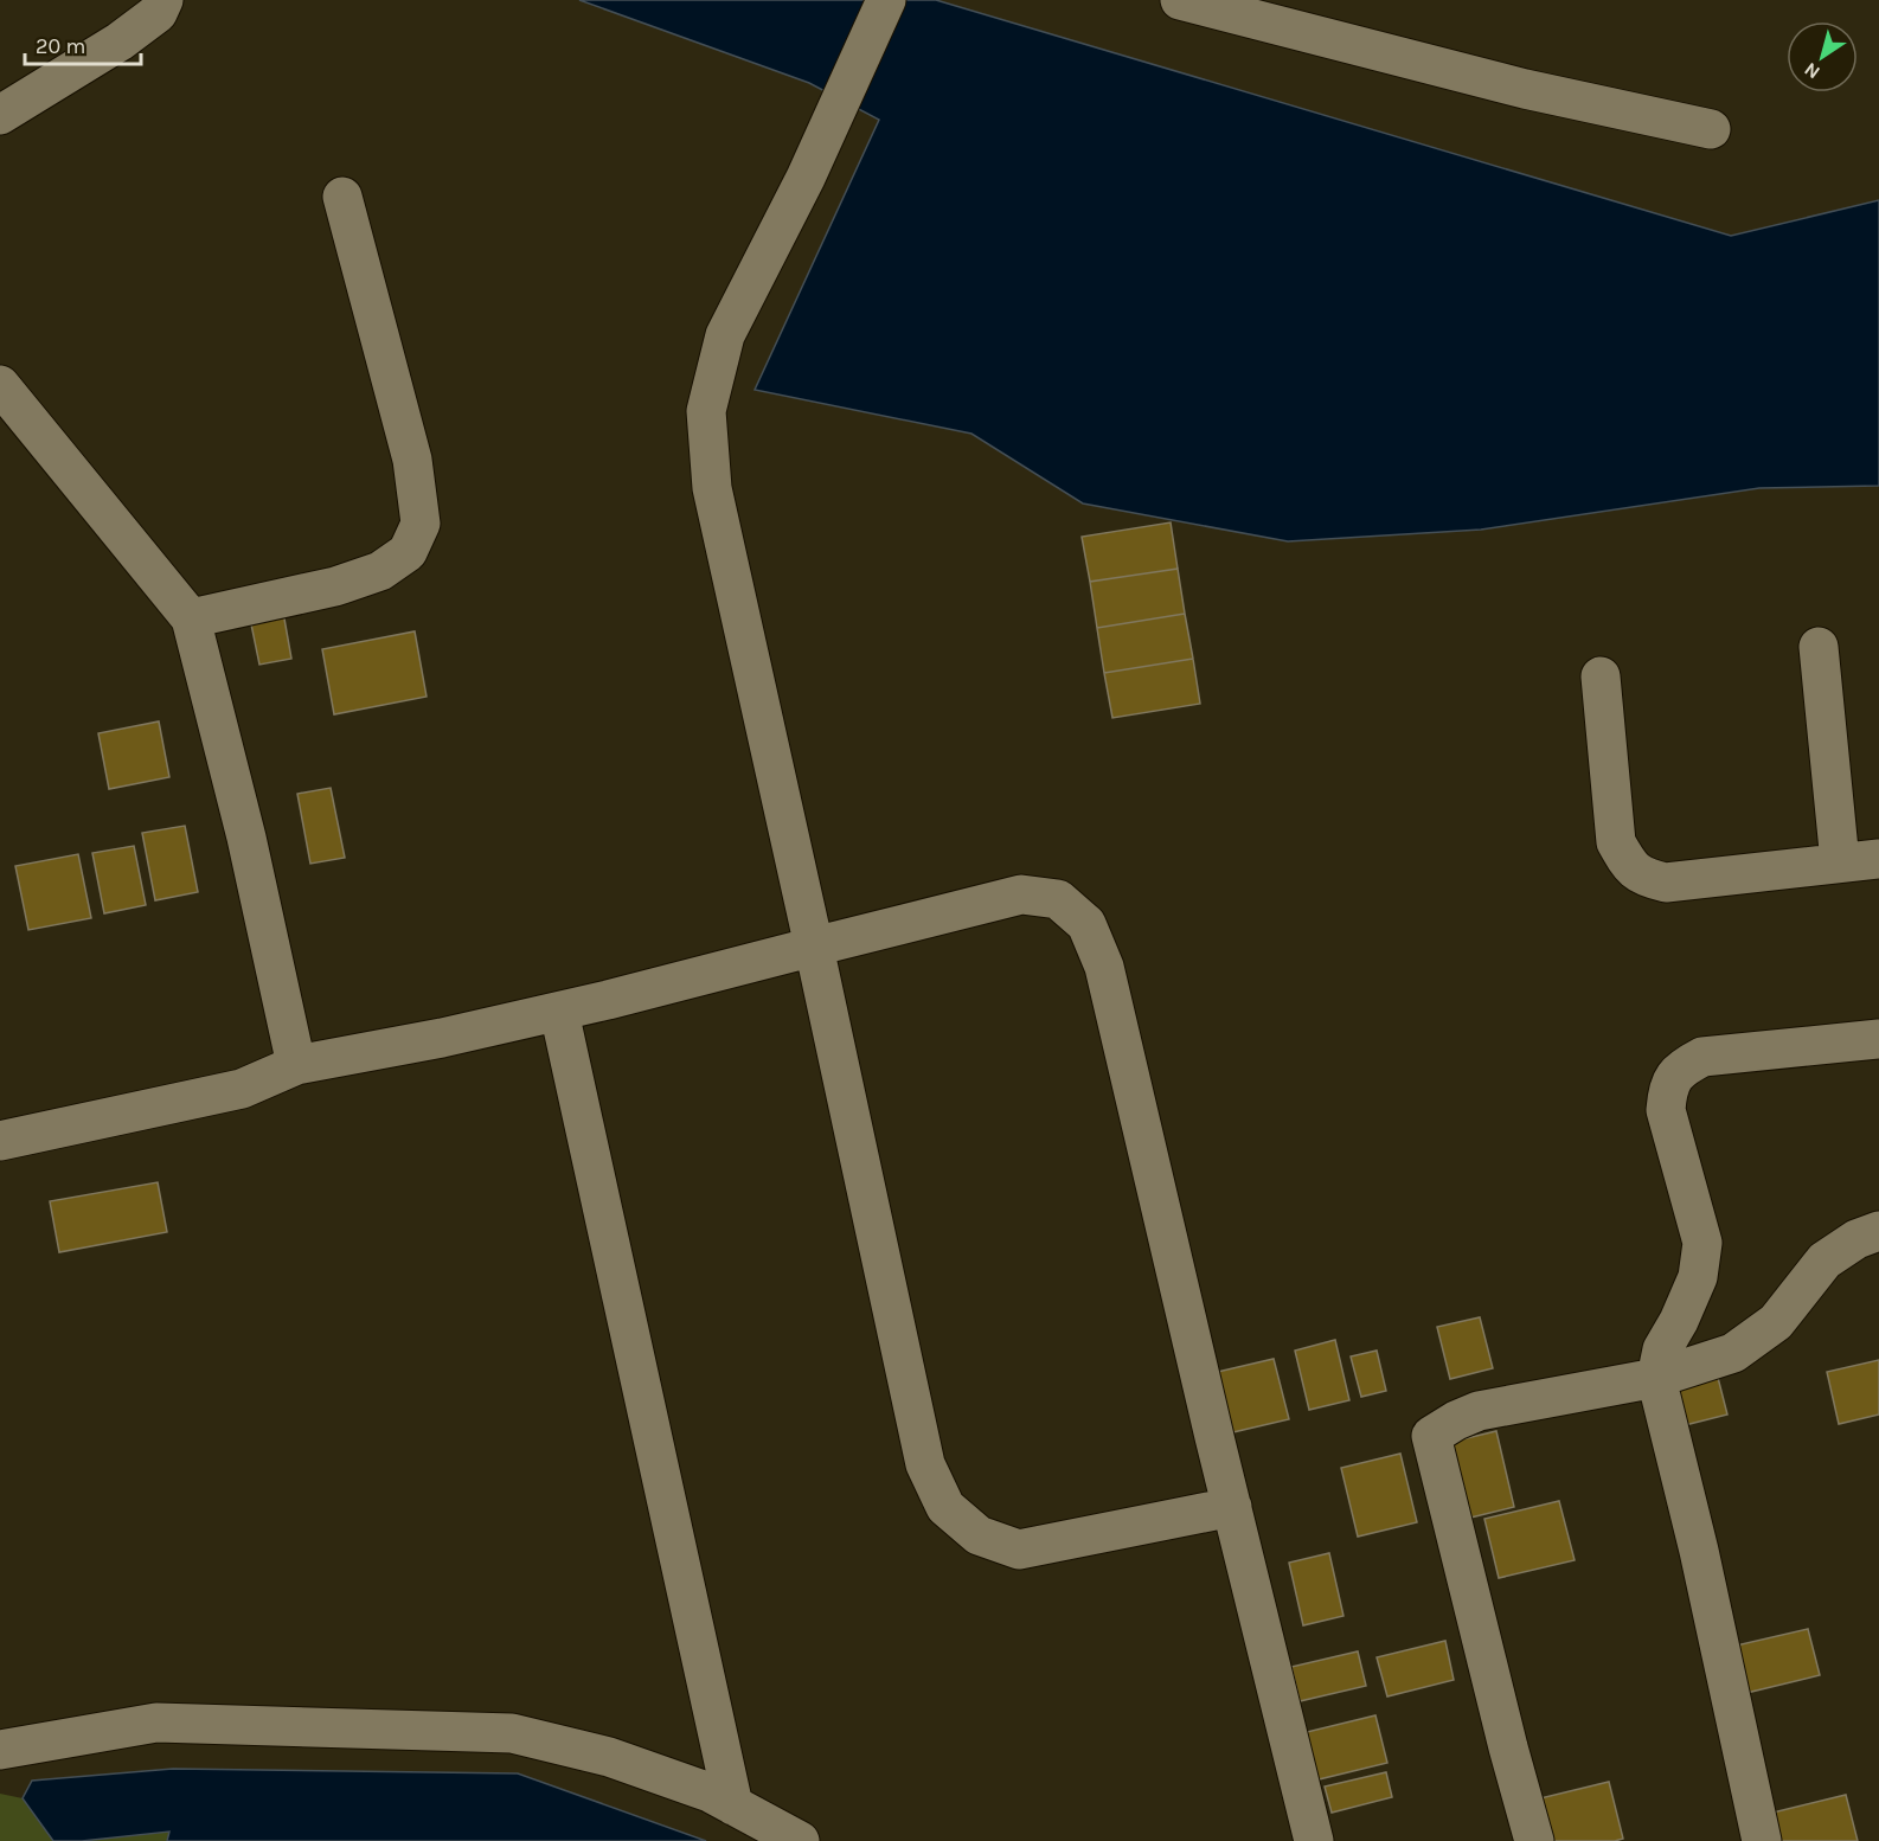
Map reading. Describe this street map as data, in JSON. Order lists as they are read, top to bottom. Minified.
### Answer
{"scale_bar":"20 m","north":"bottom left"}
